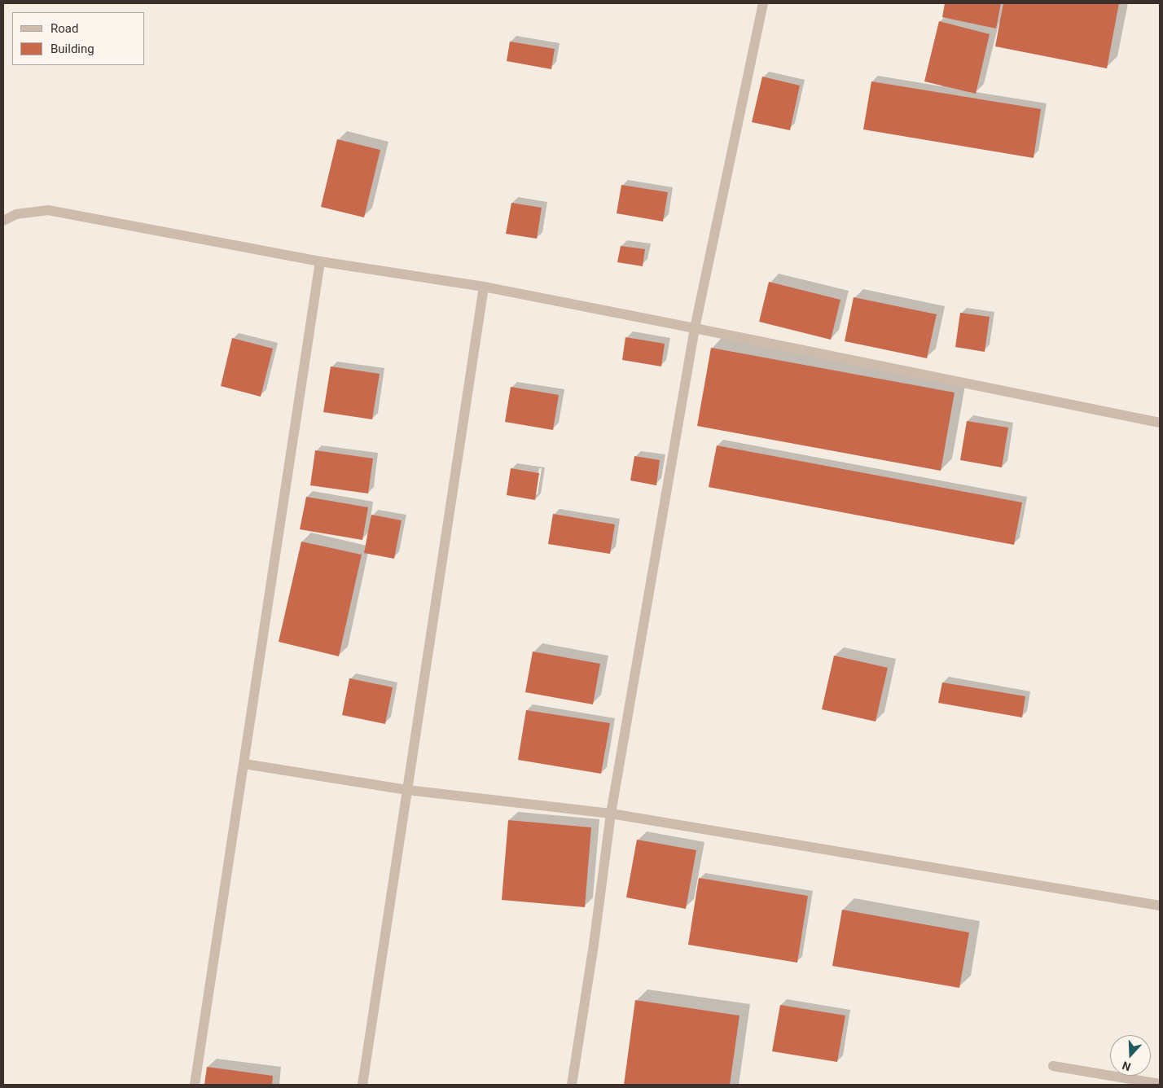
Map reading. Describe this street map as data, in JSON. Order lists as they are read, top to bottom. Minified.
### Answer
{"legend":["Road","Building"],"north":"bottom"}
